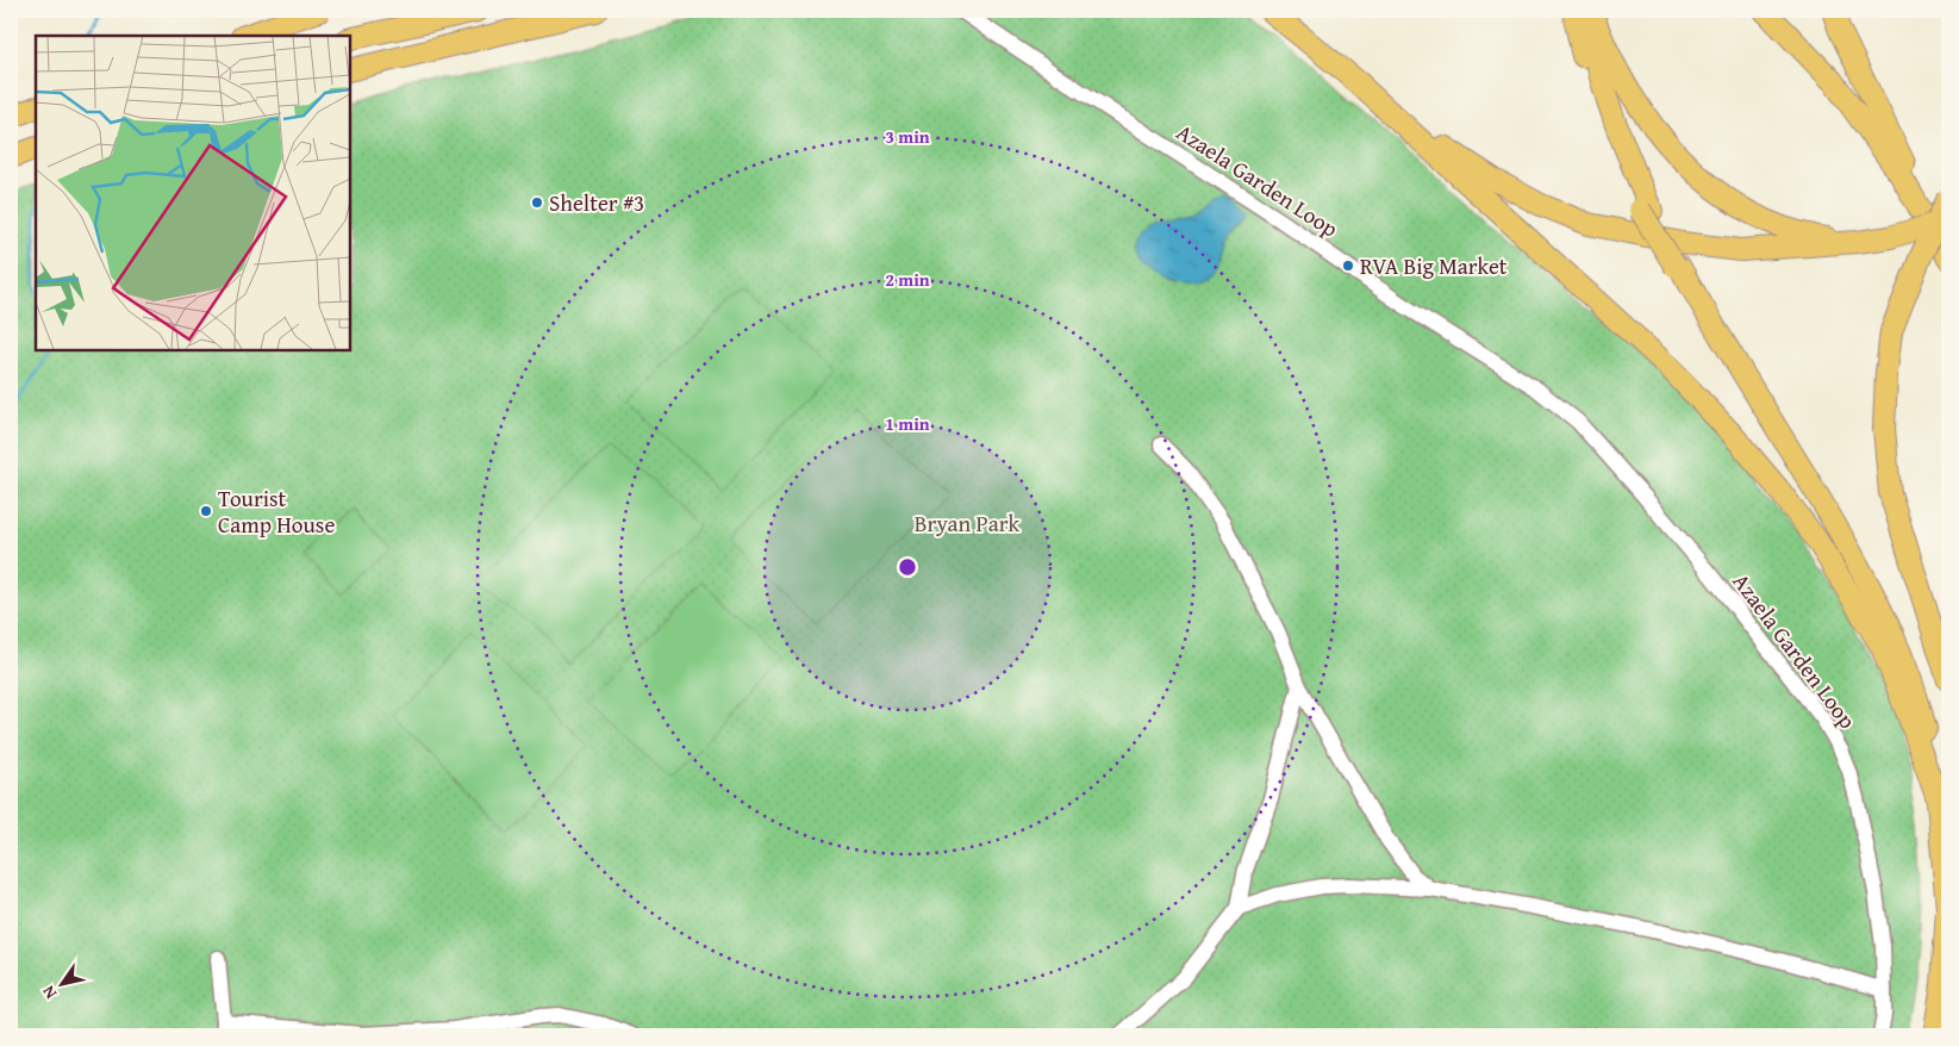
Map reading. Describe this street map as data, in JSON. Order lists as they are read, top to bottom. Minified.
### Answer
{"streets":{"street":["Azaela Garden Loop"]},"parks":["Bryan Park"],"places":["Shelter #3","RVA Big Market","Tourist Camp House"],"north":"bottom left","rings":["3 min","2 min","1 min"]}
